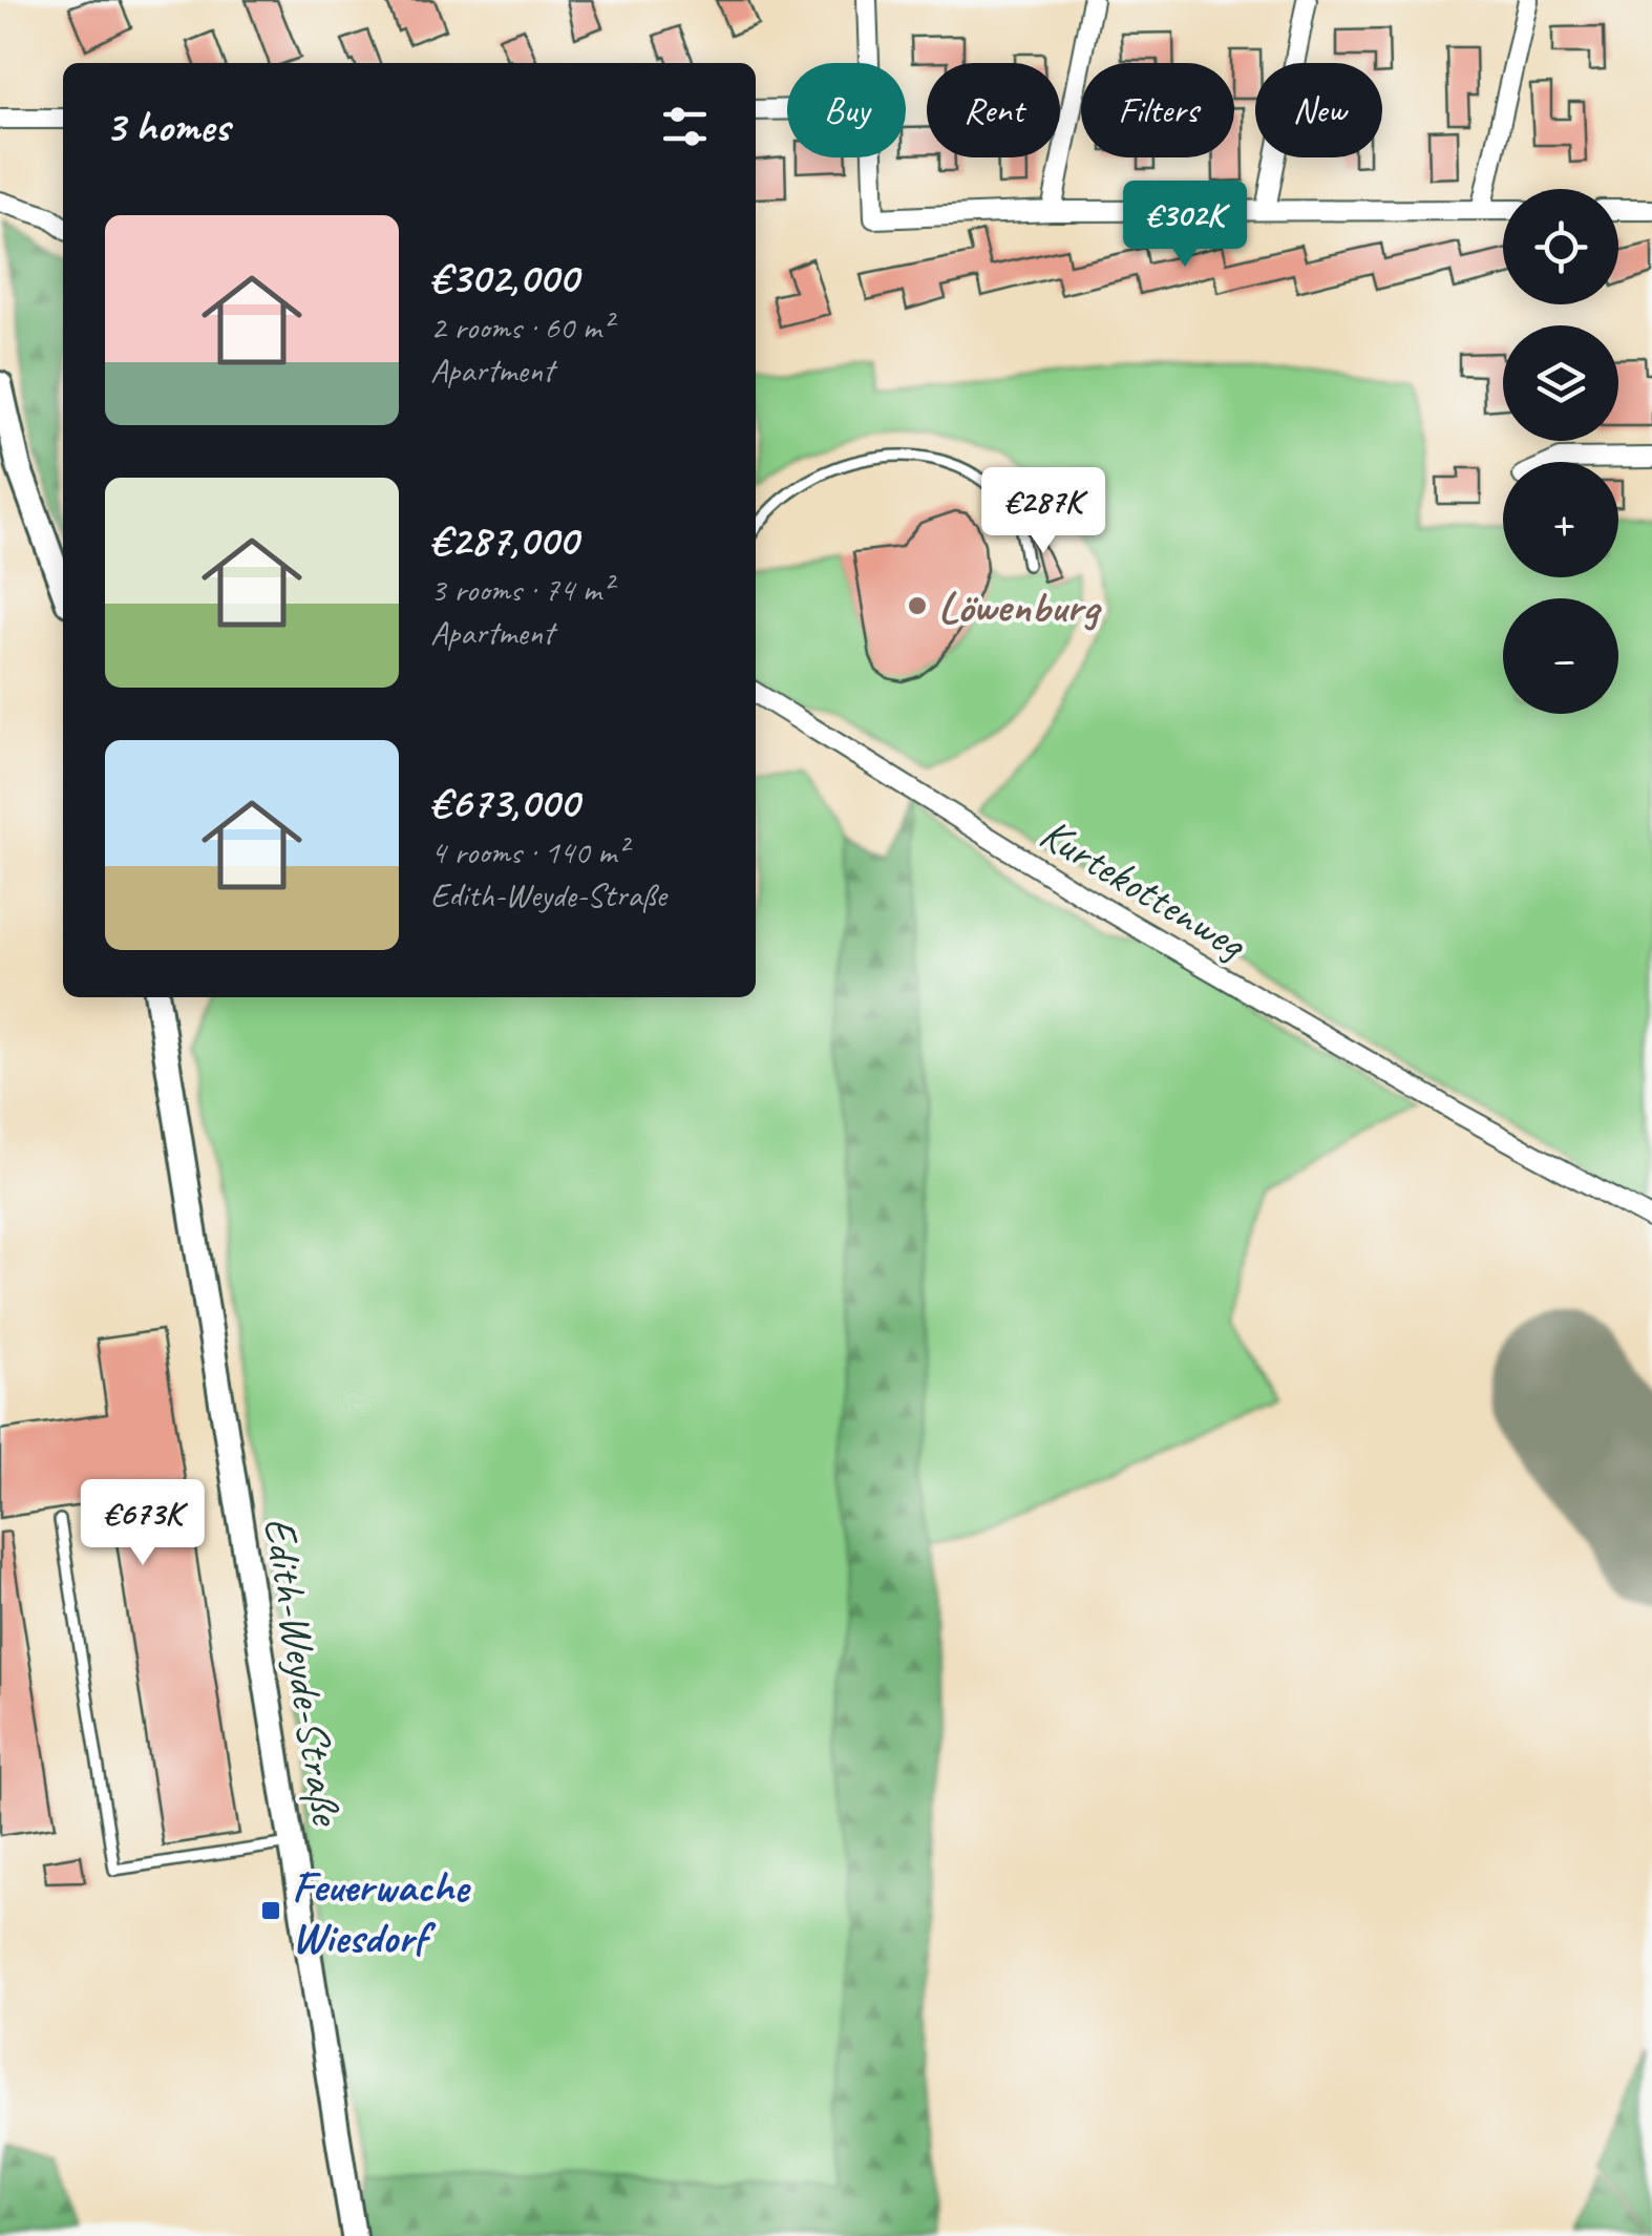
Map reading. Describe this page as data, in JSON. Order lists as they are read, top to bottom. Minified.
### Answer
{"streets":{"street":["Kurtekottenweg","Edith-Weyde-Straße"]},"places":{"other":["Löwenburg"],"transit":["Feuerwache Wiesdorf"]},"page":{"chip":["Buy","Rent","Filters","New"],"heading":"3 homes","price":["€302K","€287K","€673K"],"map_buttons":["+","−"],"list":[{"name":"€302,000","note":"2 rooms · 60 m² · Apartment"},{"name":"€287,000","note":"3 rooms · 74 m² · Apartment"},{"name":"€673,000","note":"4 rooms · 140 m² · Edith-Weyde-Straße"}]}}
